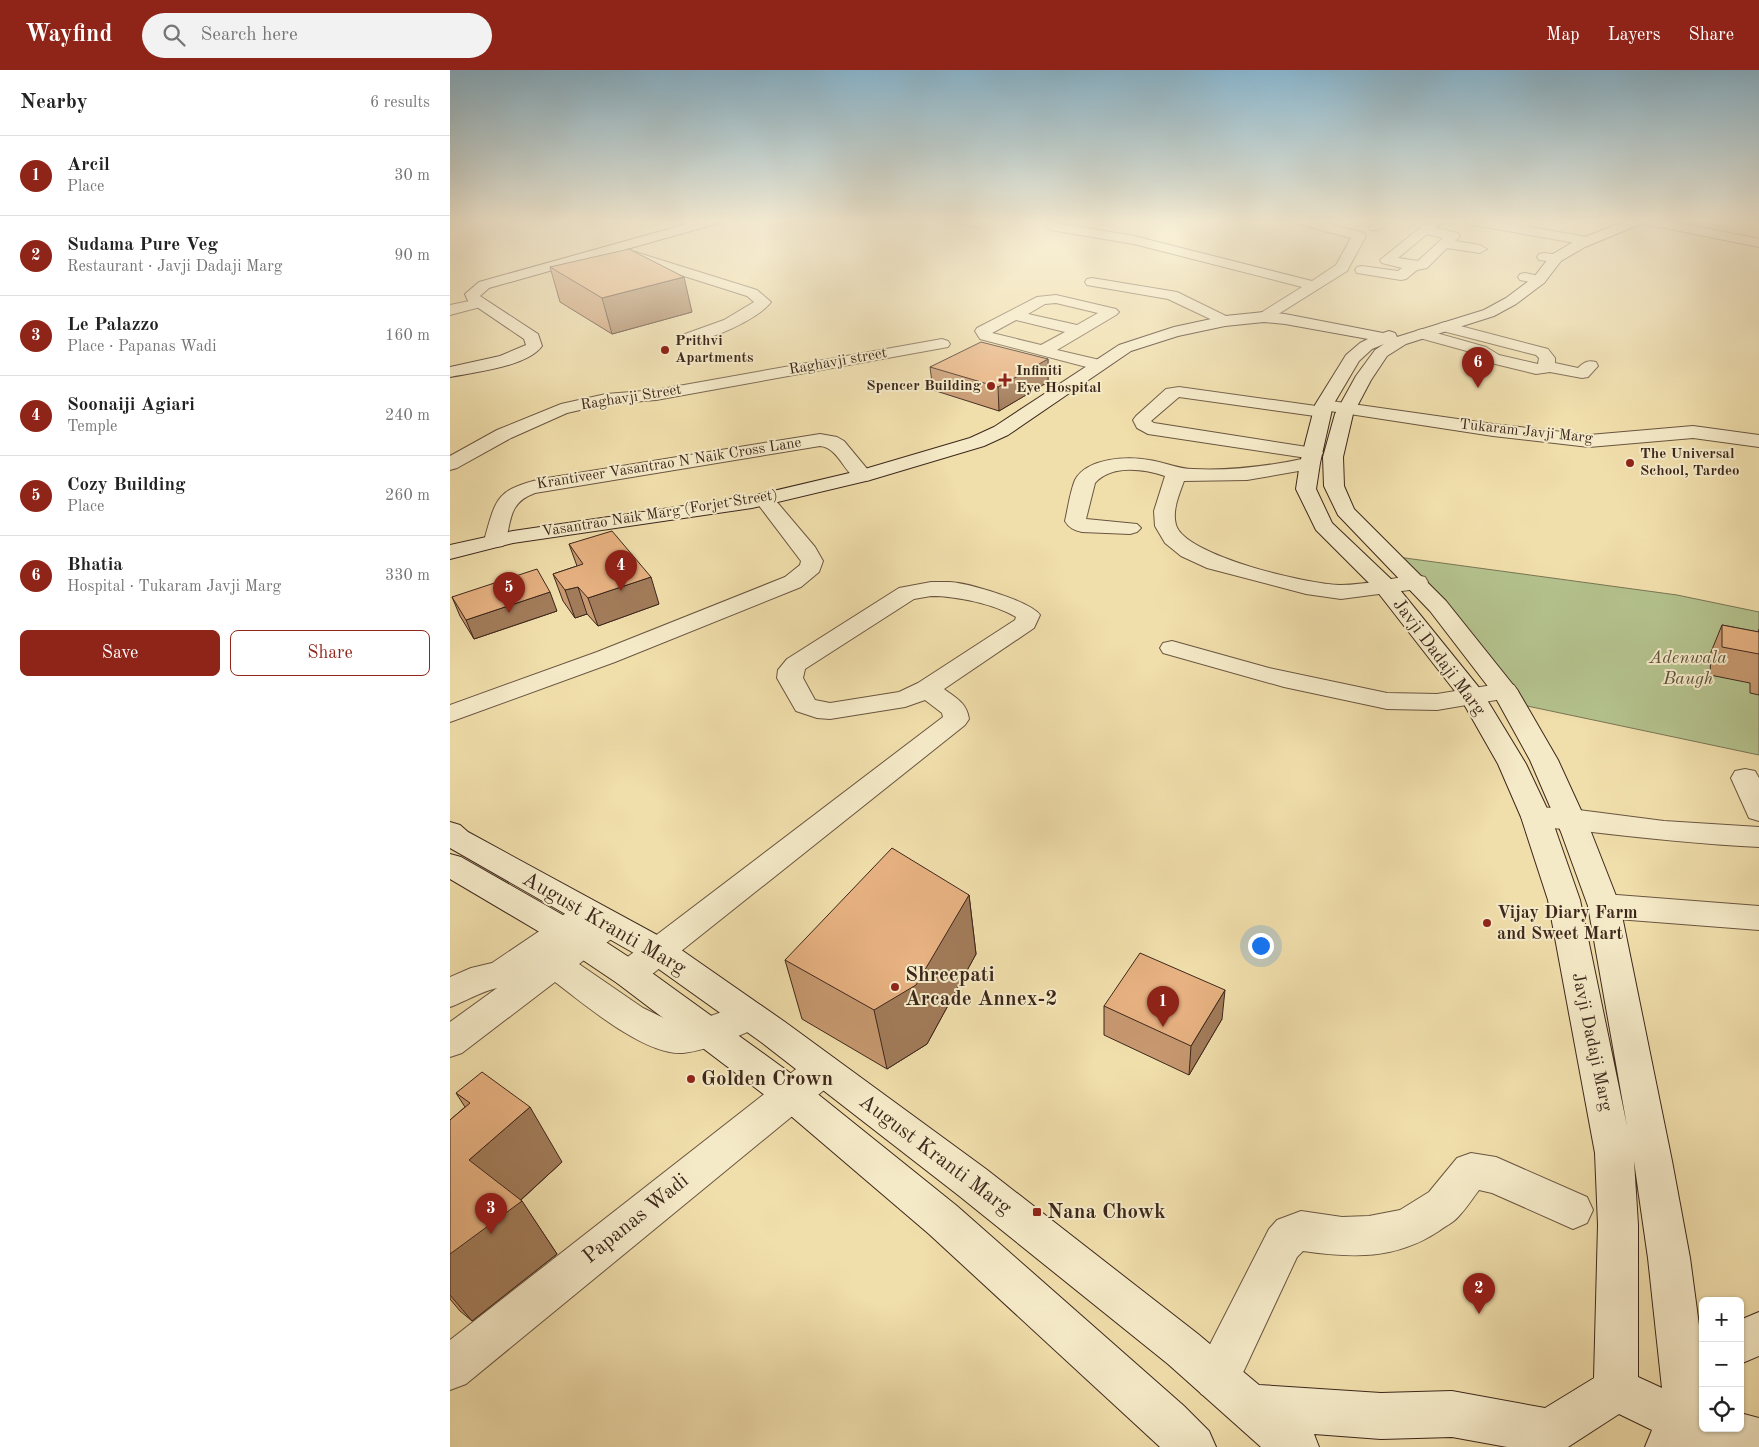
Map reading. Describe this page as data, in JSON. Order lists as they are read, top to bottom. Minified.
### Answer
{"streets":{"street":["Raghavji street","Raghavji Street","Tukaram Javji Marg","Krantiveer Vasantrao N Naik Cross Lane","Vasantrao Naik Marg (Forjet Street)","Javji Dadaji Marg","August Kranti Marg","Papanas Wadi"]},"crossings":[["Raghavji street","Raghavji Street"],["Tukaram Javji Marg","Javji Dadaji Marg"],["Krantiveer Vasantrao N Naik Cross Lane","Vasantrao Naik Marg (Forjet Street)"],["August Kranti Marg","Papanas Wadi"]],"parks":["Adenwala Baugh"],"places":{"other":["Prithvi Apartments","Spencer Building","The Universal School, Tardeo","Vijay Diary Farm and Sweet Mart","Shreepati Arcade Annex-2","Golden Crown"],"health":["Infiniti Eye Hospital"],"transit":["Nana Chowk"]},"page":{"header":"Wayfind","search":"Search here","nav":["Map","Layers","Share"],"heading":["Nearby","6 results"],"list":[{"mark":"1","name":"Arcil","note":"Place","value":"30 m"},{"mark":"2","name":"Sudama Pure Veg","note":"Restaurant · Javji Dadaji Marg","value":"90 m"},{"mark":"3","name":"Le Palazzo","note":"Place · Papanas Wadi","value":"160 m"},{"mark":"4","name":"Soonaiji Agiari","note":"Temple","value":"240 m"},{"mark":"5","name":"Cozy Building","note":"Place","value":"260 m"},{"mark":"6","name":"Bhatia","note":"Hospital · Tukaram Javji Marg","value":"330 m"}],"pins":["6","4","5","1","3","2"],"buttons":["Save","Share"],"map_buttons":["+","−"]}}
